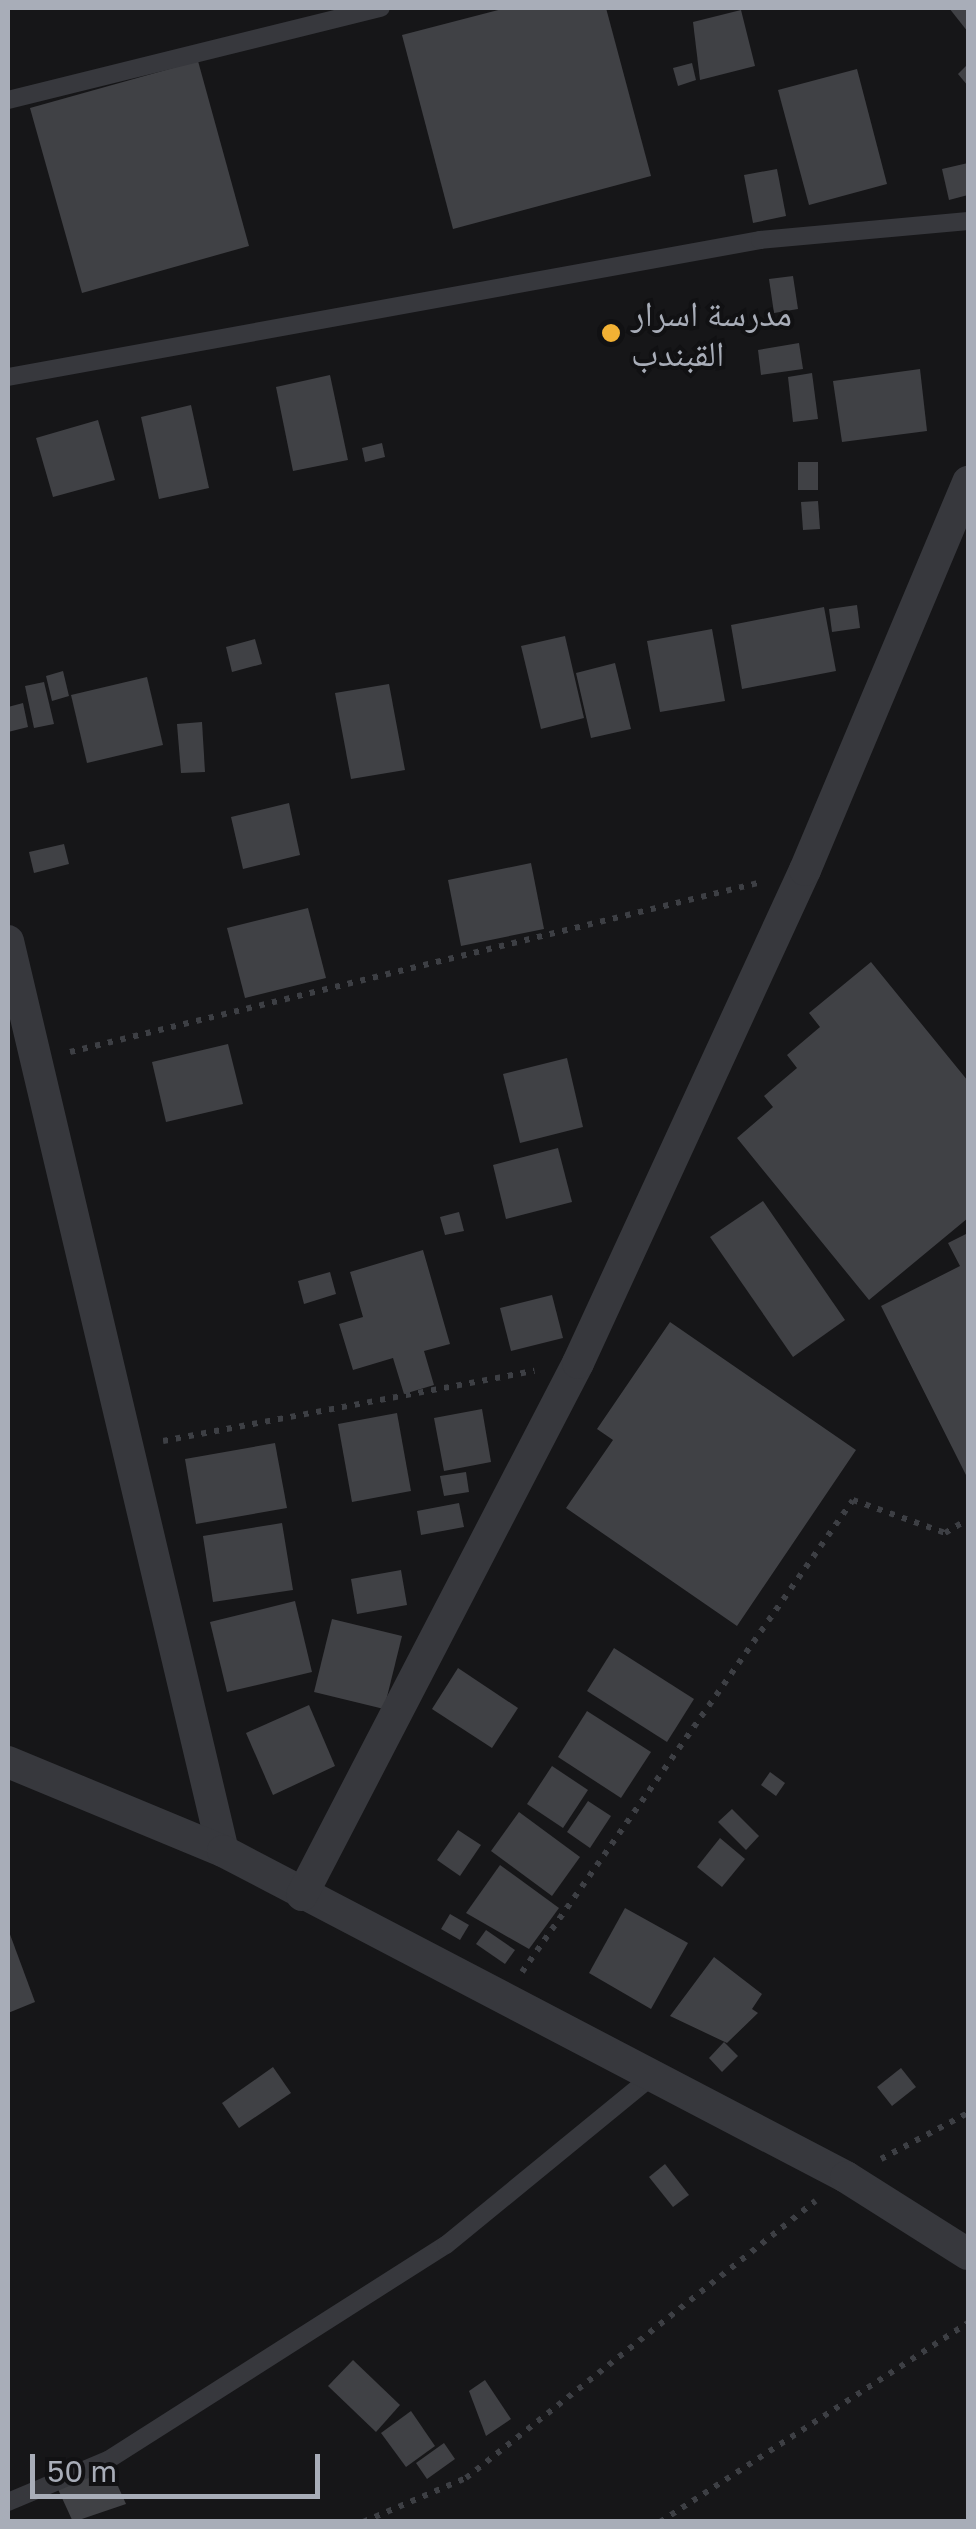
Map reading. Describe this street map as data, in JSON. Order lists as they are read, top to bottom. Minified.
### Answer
{"places":["مدرسة اسرار القبندب"],"scale_bar":"50 m"}
